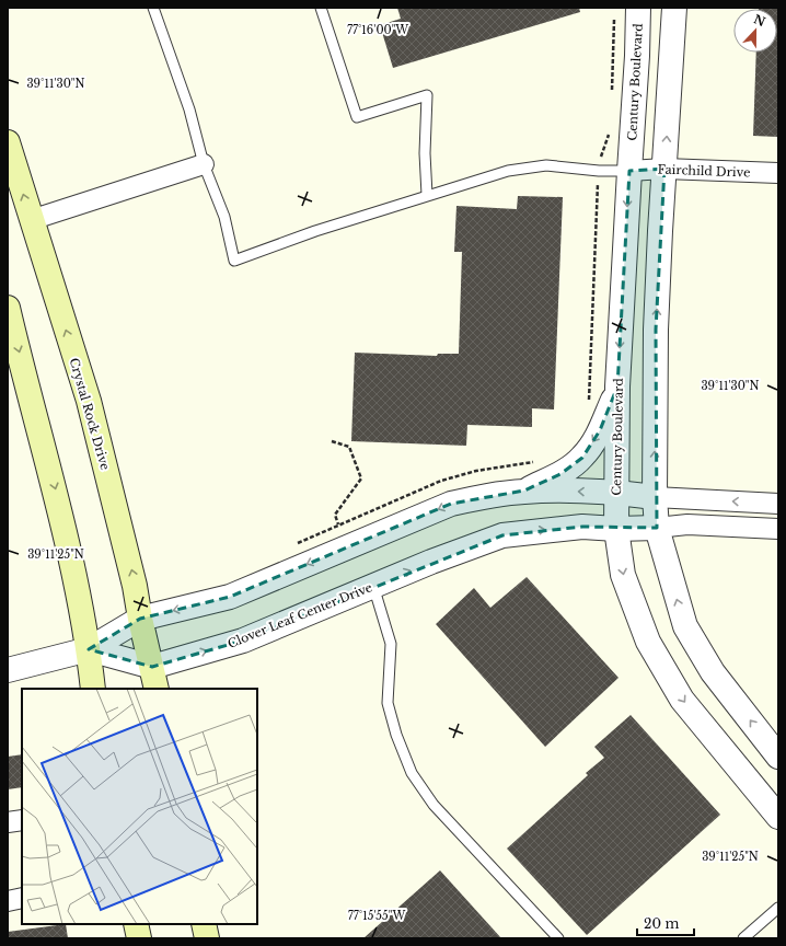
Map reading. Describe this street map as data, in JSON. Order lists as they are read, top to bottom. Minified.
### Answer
{"streets":{"main road":["Crystal Rock Drive"],"street":["Century Boulevard","Fairchild Drive","Clover Leaf Center Drive"]},"crossings":[["Century Boulevard","Fairchild Drive"],["Century Boulevard","Clover Leaf Center Drive"],["Crystal Rock Drive","Clover Leaf Center Drive"]],"scale_bar":"20 m","north":"top","coordinates":["77°16'00\"W","39°11'30\"N","39°11'25\"N","77°15'55\"W"]}
